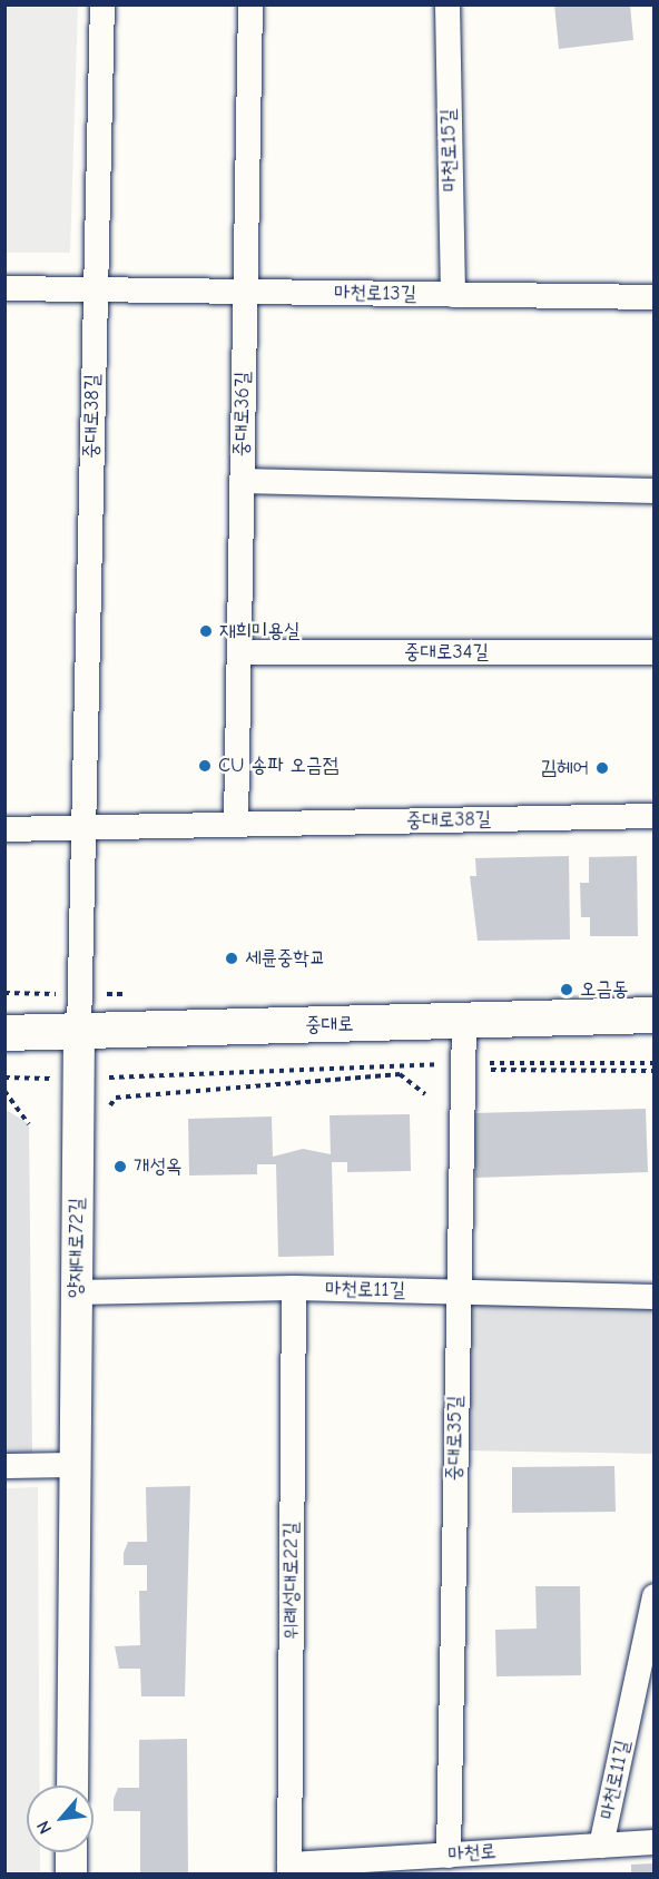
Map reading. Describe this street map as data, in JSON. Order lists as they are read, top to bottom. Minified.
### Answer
{"streets":{"main road":["중대로"],"street":["마천로15길","마천로13길","중대로36길","중대로38길","중대로34길","양재대로72길","마천로11길","중대로35길","위례성대로22길","마천로"]},"crossings":[["마천로15길","마천로13길"],["마천로13길","중대로36길"],["마천로13길","중대로38길"],["중대로36길","중대로38길"],["중대로36길","중대로34길"],["중대로38길","중대로"],["중대로38길","양재대로72길"],["중대로","양재대로72길"],["중대로","중대로35길"],["양재대로72길","마천로11길"],["마천로11길","중대로35길"],["마천로11길","위례성대로22길"],["마천로11길","마천로"],["중대로35길","마천로"],["위례성대로22길","마천로"]],"places":["재희미용실","CU 송파 오금점","김헤어","세륜중학교","오금동","개성옥"],"north":"bottom left"}
